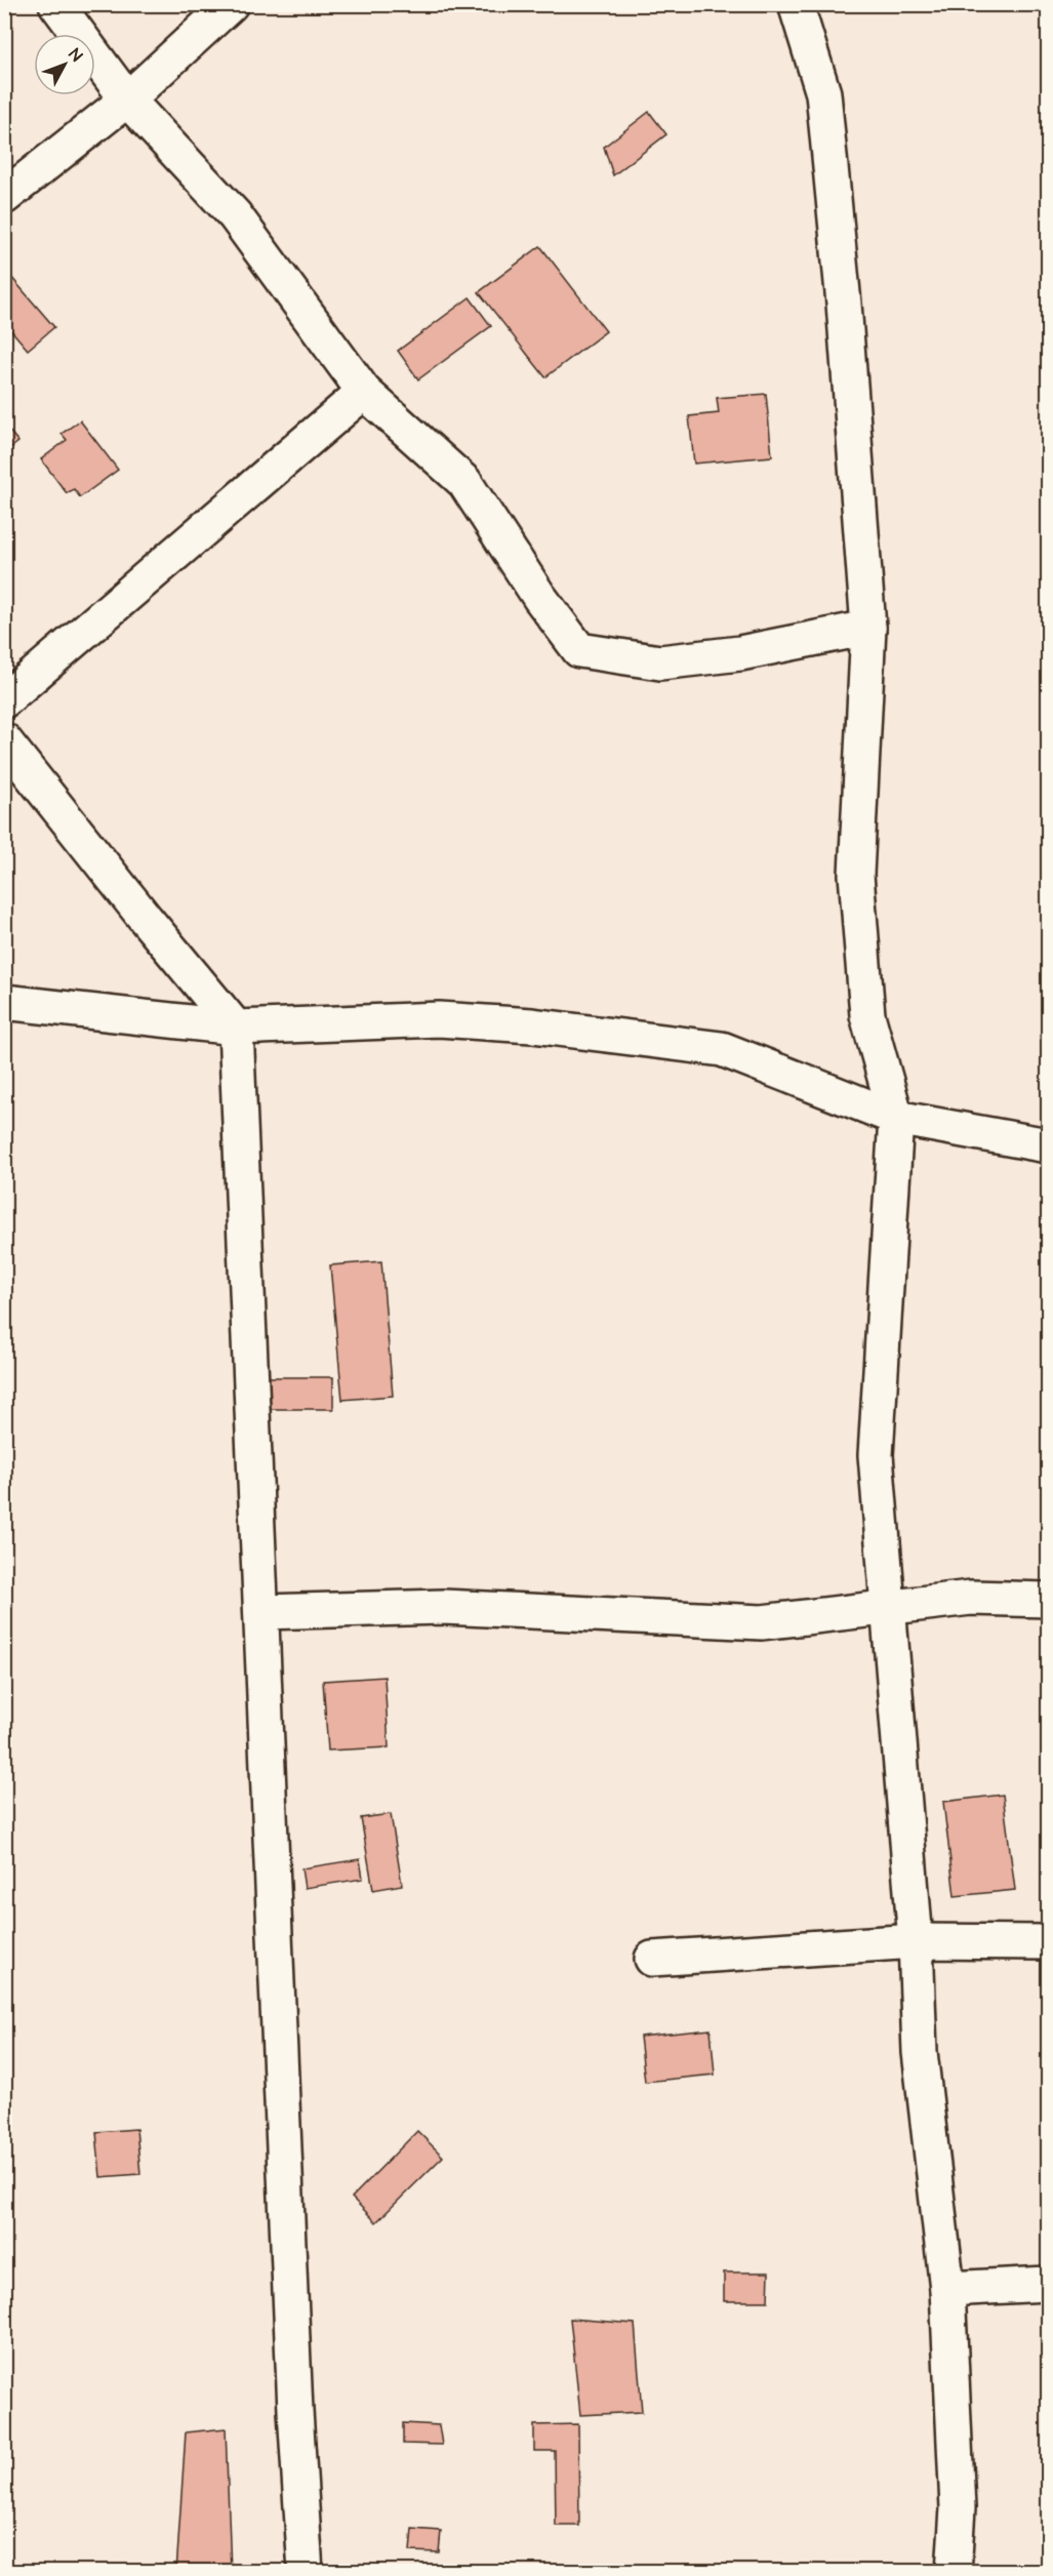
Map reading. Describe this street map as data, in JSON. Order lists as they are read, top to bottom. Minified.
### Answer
{"north":"top right"}
